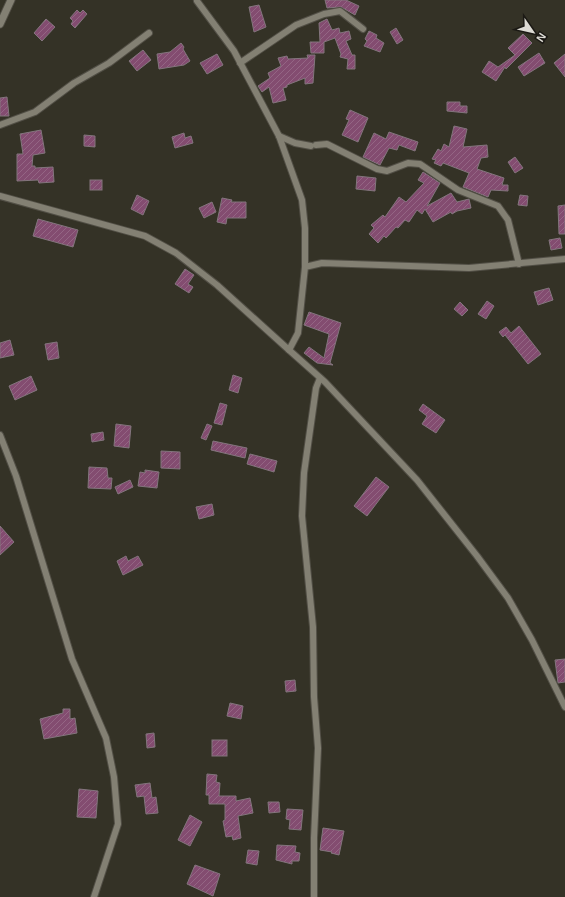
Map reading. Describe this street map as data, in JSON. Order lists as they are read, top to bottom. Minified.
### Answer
{"north":"bottom right"}
